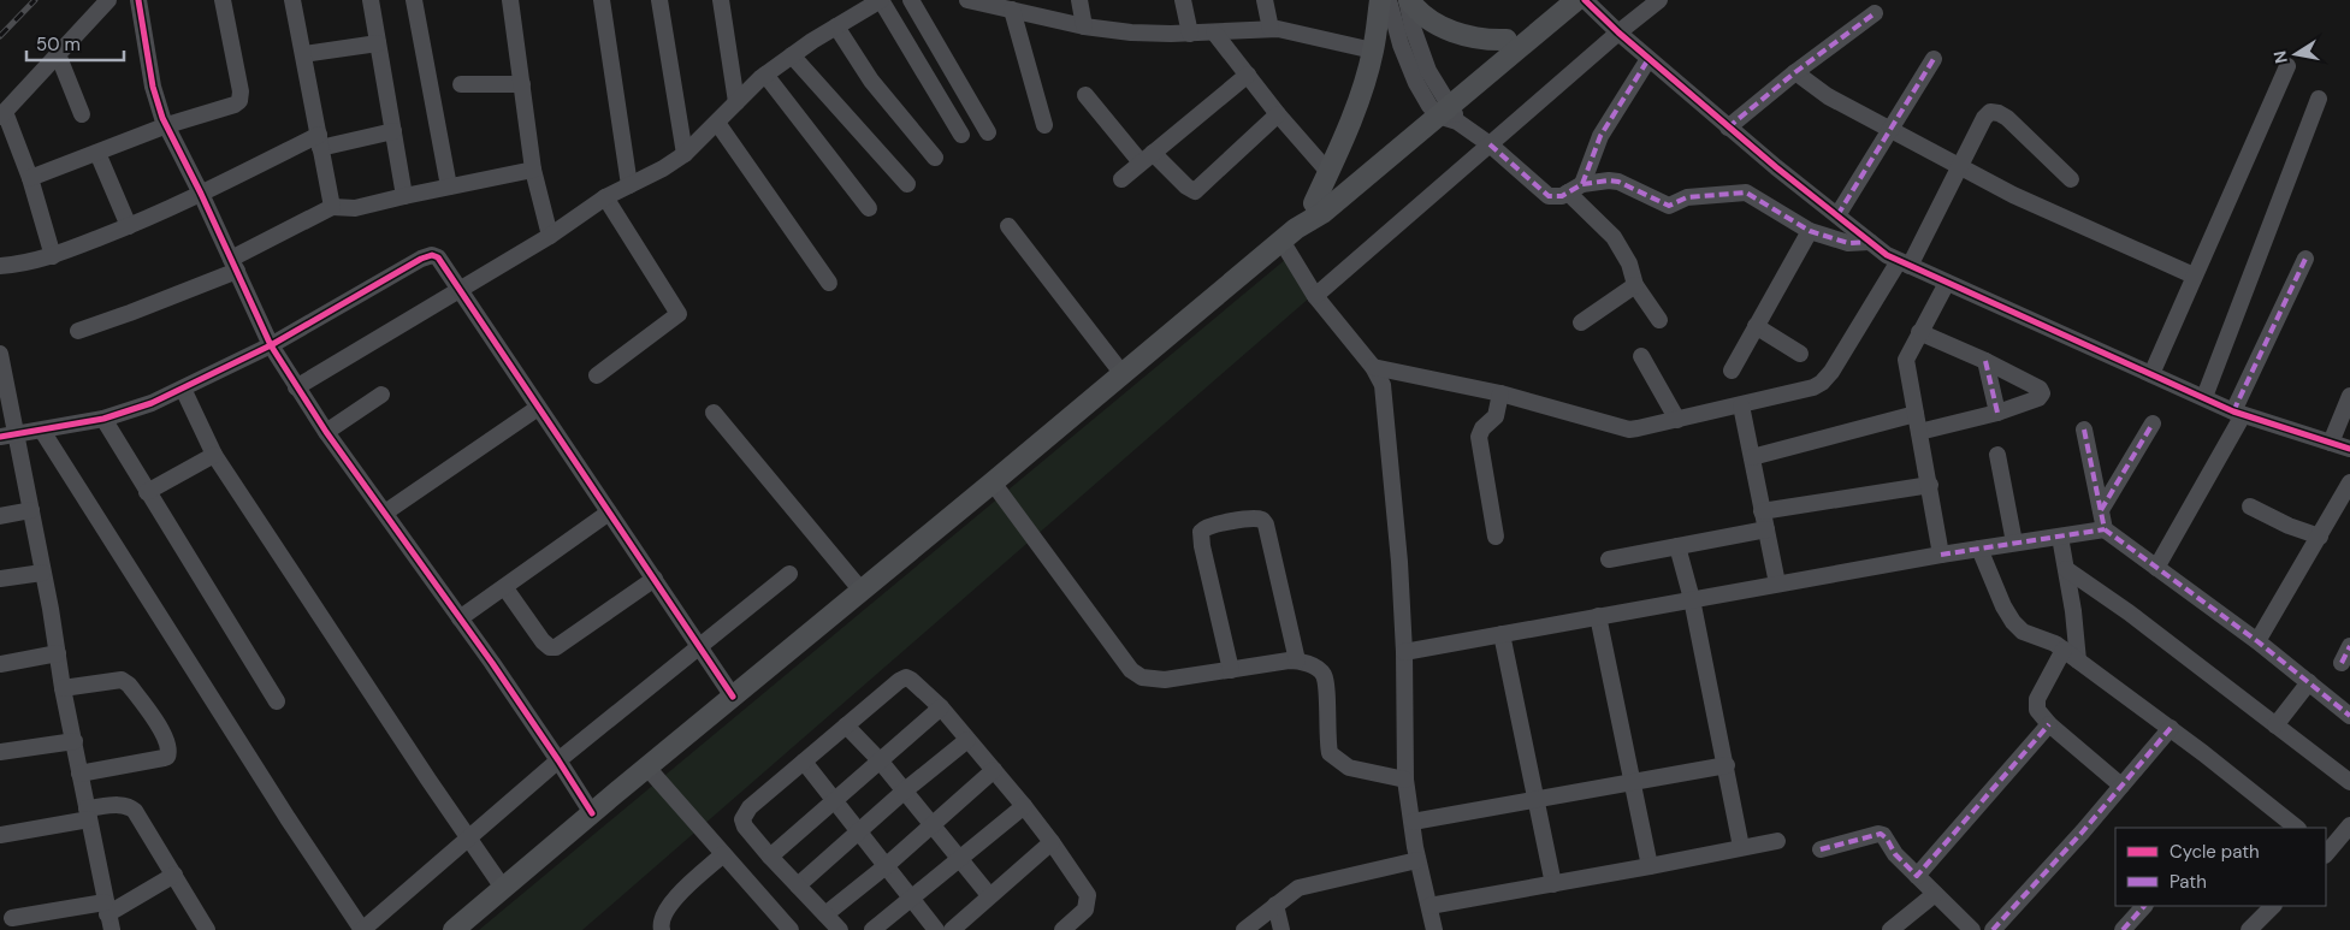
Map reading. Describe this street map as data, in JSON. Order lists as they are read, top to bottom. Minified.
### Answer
{"legend":["Cycle path","Path"],"scale_bar":"50 m","north":"left"}
